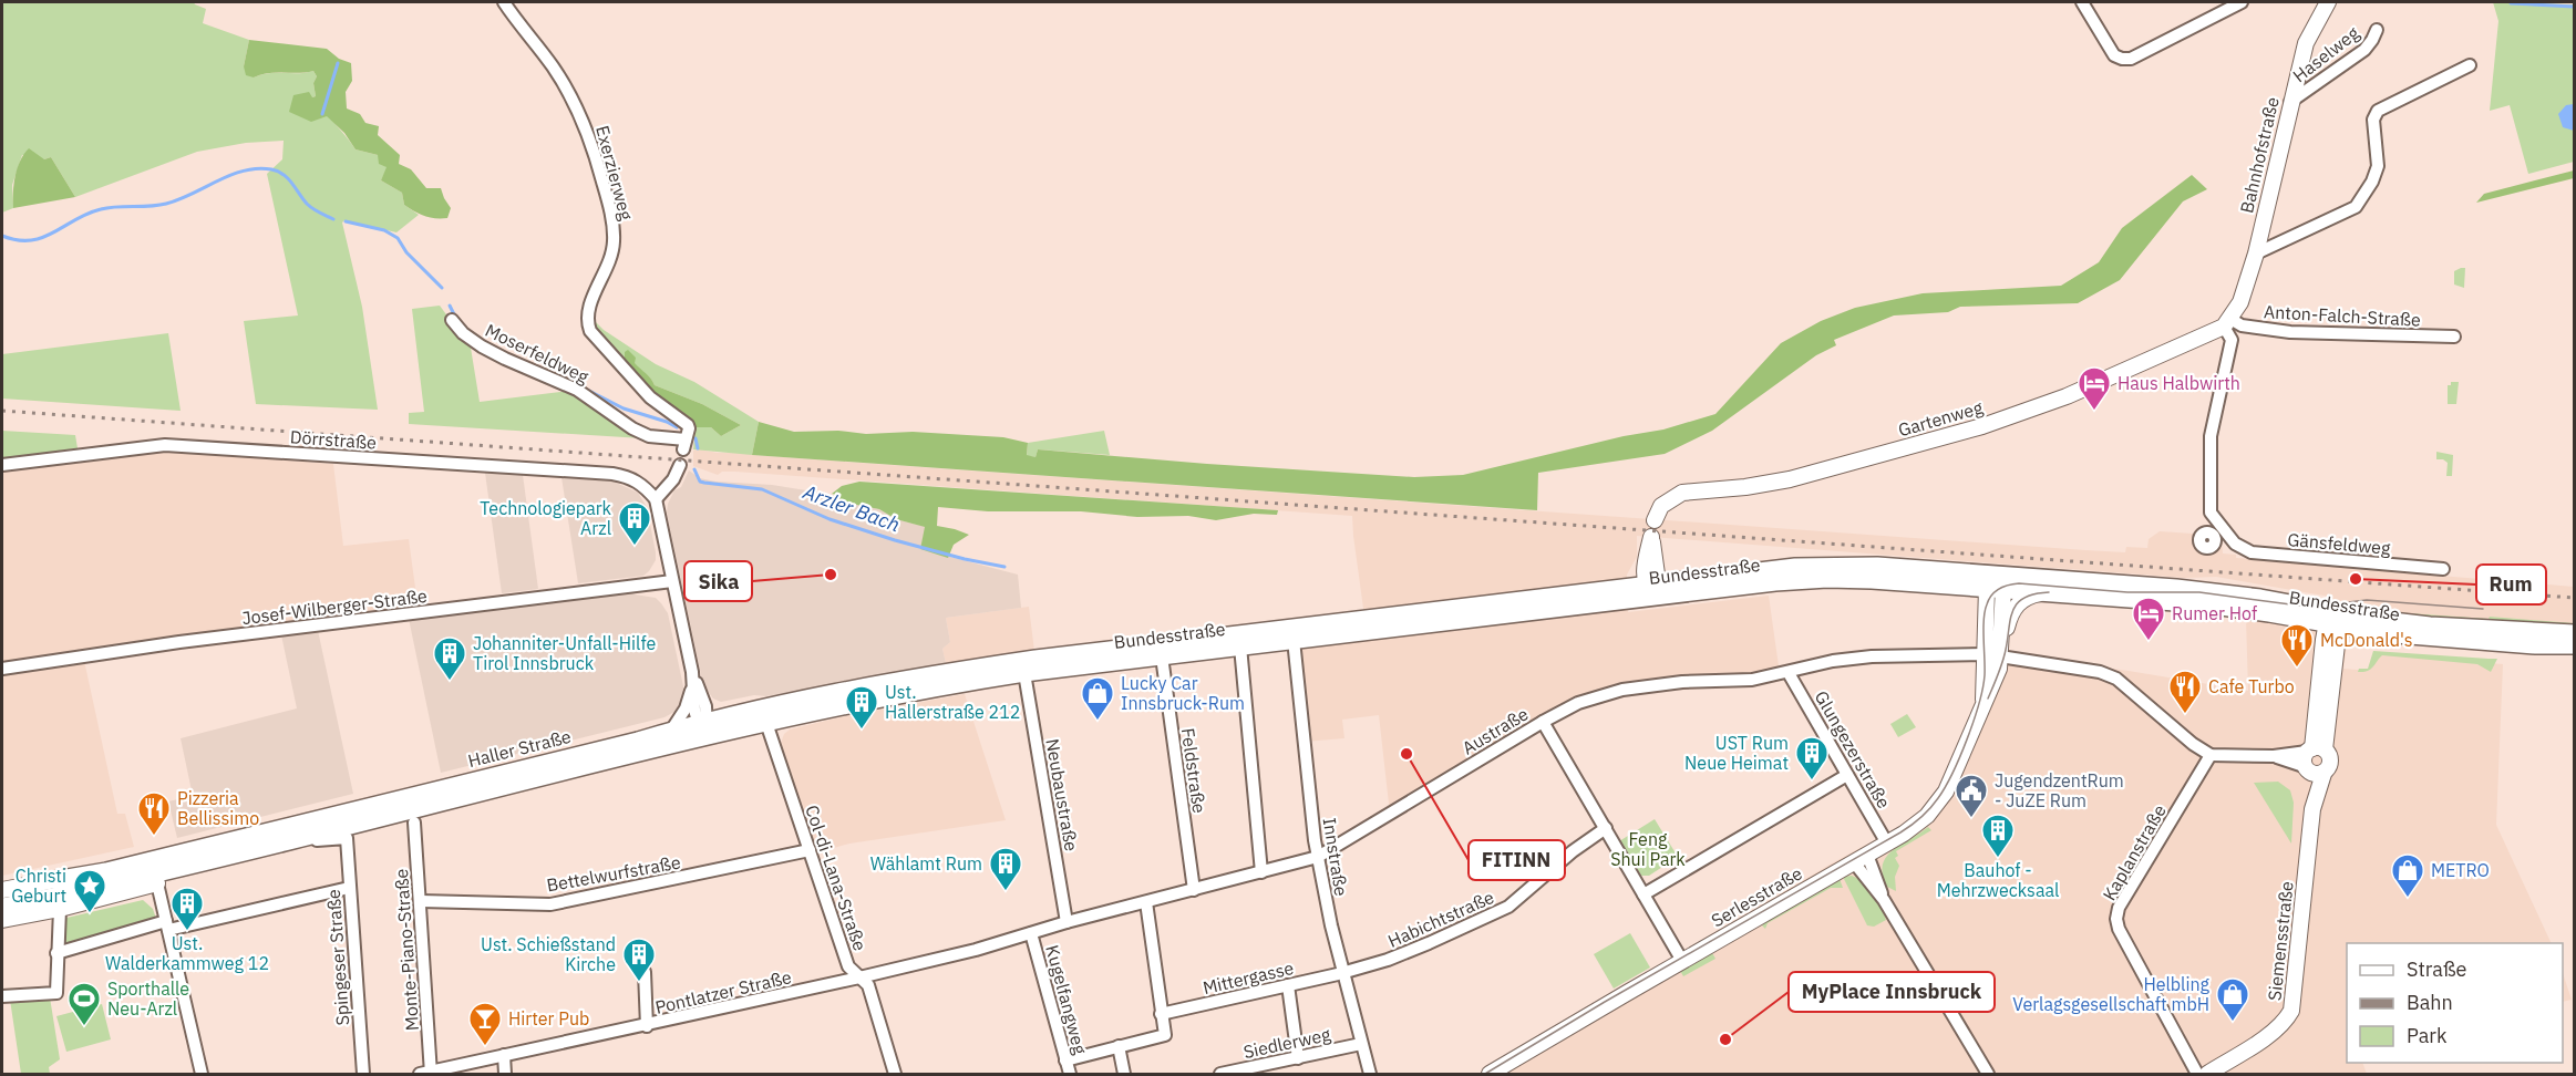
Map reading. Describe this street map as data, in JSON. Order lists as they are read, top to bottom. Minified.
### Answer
{"streets":{"main road":["Bundesstraße","Haller Straße"],"street":["Haselweg","Bahnhofstraße","Exerzierweg","Anton-Falch-Straße","Moserfeldweg","Gartenweg","Dörrstraße","Gänsfeldweg","Josef-Wilberger-Straße","Austraße","Glungezerstraße","Feldstraße","Neubaustraße","Kaplanstraße","Innstraße","Bettelwurfstraße","Col-di-Lana-Straße","Serlesstraße","Habichtstraße","Siemensstraße","Monte-Piano-Straße","Spingeser Straße","Mittergasse","Pontlatzer Straße","Kugelfangweg","Siedlerweg"]},"crossings":[["Haselweg","Bahnhofstraße"],["Bahnhofstraße","Anton-Falch-Straße"],["Bahnhofstraße","Gartenweg"],["Exerzierweg","Moserfeldweg"],["Anton-Falch-Straße","Gartenweg"],["Bundesstraße","Haller Straße"],["Bundesstraße","Feldstraße"],["Bundesstraße","Neubaustraße"],["Bundesstraße","Innstraße"],["Bundesstraße","Serlesstraße"],["Bundesstraße","Siemensstraße"],["Austraße","Glungezerstraße"],["Austraße","Feldstraße"],["Austraße","Neubaustraße"],["Austraße","Innstraße"],["Austraße","Serlesstraße"],["Austraße","Pontlatzer Straße"],["Austraße","Kugelfangweg"],["Haller Straße","Col-di-Lana-Straße"],["Haller Straße","Spingeser Straße"],["Glungezerstraße","Serlesstraße"],["Innstraße","Habichtstraße"],["Innstraße","Mittergasse"],["Innstraße","Siedlerweg"],["Bettelwurfstraße","Col-di-Lana-Straße"],["Bettelwurfstraße","Monte-Piano-Straße"],["Col-di-Lana-Straße","Pontlatzer Straße"],["Habichtstraße","Mittergasse"],["Monte-Piano-Straße","Pontlatzer Straße"],["Pontlatzer Straße","Kugelfangweg"]],"water":["Arzler Bach"],"parks":["Feng Shui Park"],"places":{"hotel":["Haus Halbwirth","Rumer Hof"],"building":["Technologiepark Arzl","Johanniter-Unfall-Hilfe Tirol Innsbruck","Ust. Hallerstraße 212","UST Rum Neue Heimat","Bauhof - Mehrzwecksaal","Wählamt Rum","Ust. Walderkammweg 12","Ust. Schießstand Kirche"],"other":["Sika","Rum","FITINN","MyPlace Innsbruck"],"restaurant":["McDonald's","Cafe Turbo","Pizzeria Bellissimo"],"shop":["Lucky Car Innsbruck-Rum","METRO","Helbling Verlagsgesellschaft mbH"],"public building":["JugendzentRum - JuZE Rum"],"place":["Christi Geburt"],"sports":["Sporthalle Neu-Arzl"],"bar":["Hirter Pub"]},"legend":["Straße","Bahn","Park"]}
